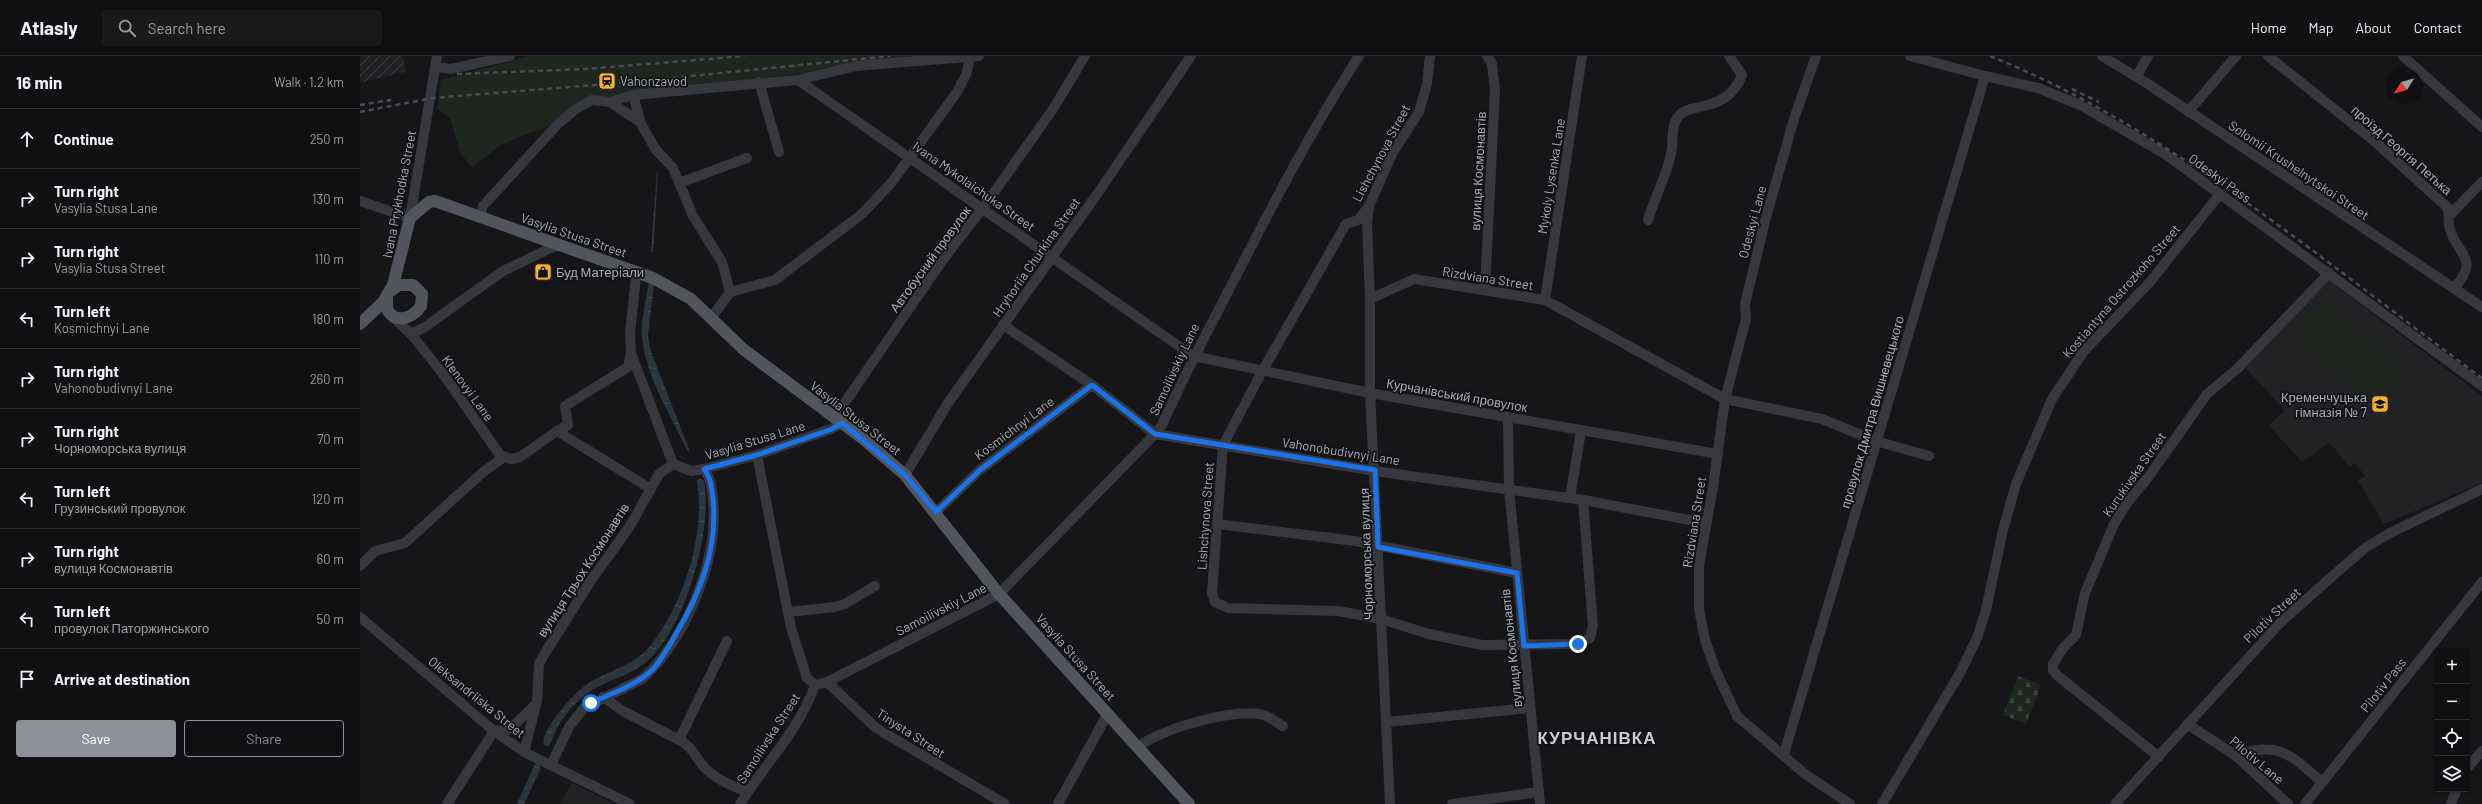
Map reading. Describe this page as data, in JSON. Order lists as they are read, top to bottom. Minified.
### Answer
{"streets":{"main road":["Ivana Prykhodka Street","Vasylia Stusa Street"],"street":["проїзд Георгія Петька","Lishchynova Street","Solomii Krushelnytskoi Street","вулиця Космонавтів","Mykoly Lysenka Lane","Odeskyi Pass","Ivana Mykolaichuka Street","Odeskyi Lane","Hryhoriia Churkina Street","Автобусний провулок","Rizdviana Street","Kostiantyna Ostrozkoho Street","Samoilivskiy Lane","Klenovyi Lane","Курчанівський провулок","провулок Дмитра Вишневецького","Kosmichnyi Lane","Vasylia Stusa Lane","Vahonobudivnyi Lane","Kurukivska Street","Чорноморська вулиця","вулиця Трьох Космонавтів","Pilotiv Street","Pilotiv Pass","Oleksandriiska Street","Tinysta Street","Samoilivska Street","Pilotiv Lane"]},"crossings":[["проїзд Георгія Петька","Solomii Krushelnytskoi Street"],["Lishchynova Street","вулиця Космонавтів"],["Lishchynova Street","Курчанівський провулок"],["Lishchynova Street","Vahonobudivnyi Lane"],["Lishchynova Street","Чорноморська вулиця"],["вулиця Космонавтів","Rizdviana Street"],["вулиця Космонавтів","Курчанівський провулок"],["вулиця Космонавтів","Vahonobudivnyi Lane"],["Mykoly Lysenka Lane","Rizdviana Street"],["Odeskyi Pass","Kostiantyna Ostrozkoho Street"],["Odeskyi Pass","провулок Дмитра Вишневецького"],["Odeskyi Pass","Kurukivska Street"],["Ivana Mykolaichuka Street","Hryhoriia Churkina Street"],["Ivana Mykolaichuka Street","Автобусний провулок"],["Ivana Mykolaichuka Street","Samoilivskiy Lane"],["Ivana Mykolaichuka Street","Курчанівський провулок"],["Ivana Prykhodka Street","Vasylia Stusa Street"],["Ivana Prykhodka Street","Klenovyi Lane"],["Odeskyi Lane","Rizdviana Street"],["Vasylia Stusa Street","Hryhoriia Churkina Street"],["Vasylia Stusa Street","Автобусний провулок"],["Vasylia Stusa Street","Samoilivskiy Lane"],["Vasylia Stusa Street","Kosmichnyi Lane"],["Vasylia Stusa Street","Vasylia Stusa Lane"],["Hryhoriia Churkina Street","Vahonobudivnyi Lane"],["Автобусний провулок","Vasylia Stusa Lane"],["Rizdviana Street","Курчанівський провулок"],["Rizdviana Street","провулок Дмитра Вишневецького"],["Rizdviana Street","Vahonobudivnyi Lane"],["Rizdviana Street","Чорноморська вулиця"],["Samoilivskiy Lane","Курчанівський провулок"],["Samoilivskiy Lane","Vahonobudivnyi Lane"],["Samoilivskiy Lane","Tinysta Street"],["Курчанівський провулок","Чорноморська вулиця"],["Kosmichnyi Lane","Vahonobudivnyi Lane"],["Vasylia Stusa Lane","вулиця Трьох Космонавтів"],["Vahonobudivnyi Lane","Чорноморська вулиця"],["Kurukivska Street","Pilotiv Street"],["вулиця Трьох Космонавтів","Oleksandriiska Street"],["Pilotiv Street","Pilotiv Lane"]],"districts":["КУРЧАНІВКА"],"places":{"station":["Vahonzavod"],"shop":["Буд Матерiали"],"school or university":["Кременчуцька гімназія № 7"]},"north":"bottom left","page":{"header":"Atlasly","search":"Search here","nav":["Home","Map","About","Contact"],"heading":["16 min","Walk · 1.2 km"],"list":[["Continue","250 m"],["Turn right","Vasylia Stusa Lane","130 m"],["Turn right","Vasylia Stusa Street","110 m"],["Turn left","Kosmichnyi Lane","180 m"],["Turn right","Vahonobudivnyi Lane","260 m"],["Turn right","Чорноморська вулиця","70 m"],["Turn left","Грузинський провулок","120 m"],["Turn right","вулиця Космонавтів","60 m"],["Turn left","провулок Паторжинського","50 m"],"Arrive at destination"],"map_buttons":["+","−"],"buttons":["Save","Share"]}}
